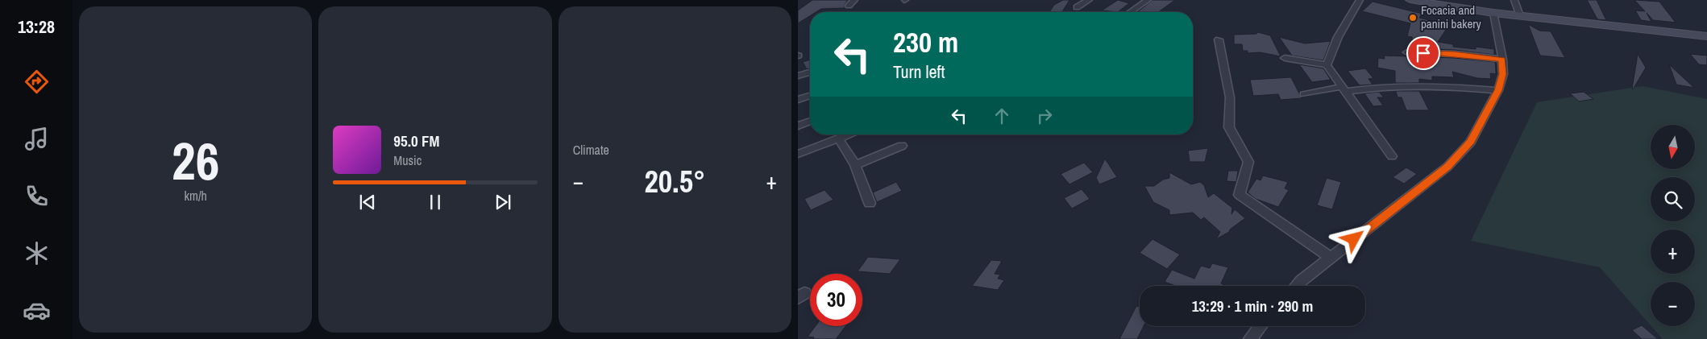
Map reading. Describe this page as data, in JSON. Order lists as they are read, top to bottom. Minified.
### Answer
{"places":["Focacia and panini bakery"],"north":"bottom","page":{"tabs":"13:28","tile":[["26","km/h"],"Climate"],"turn":["230 m","Turn left"],"map_buttons":["+","−"],"song":["95.0 FM","Music"],"heat":["−","20.5°","+"],"limit":"30","trip":"13:29 · 1 min · 290 m"}}
